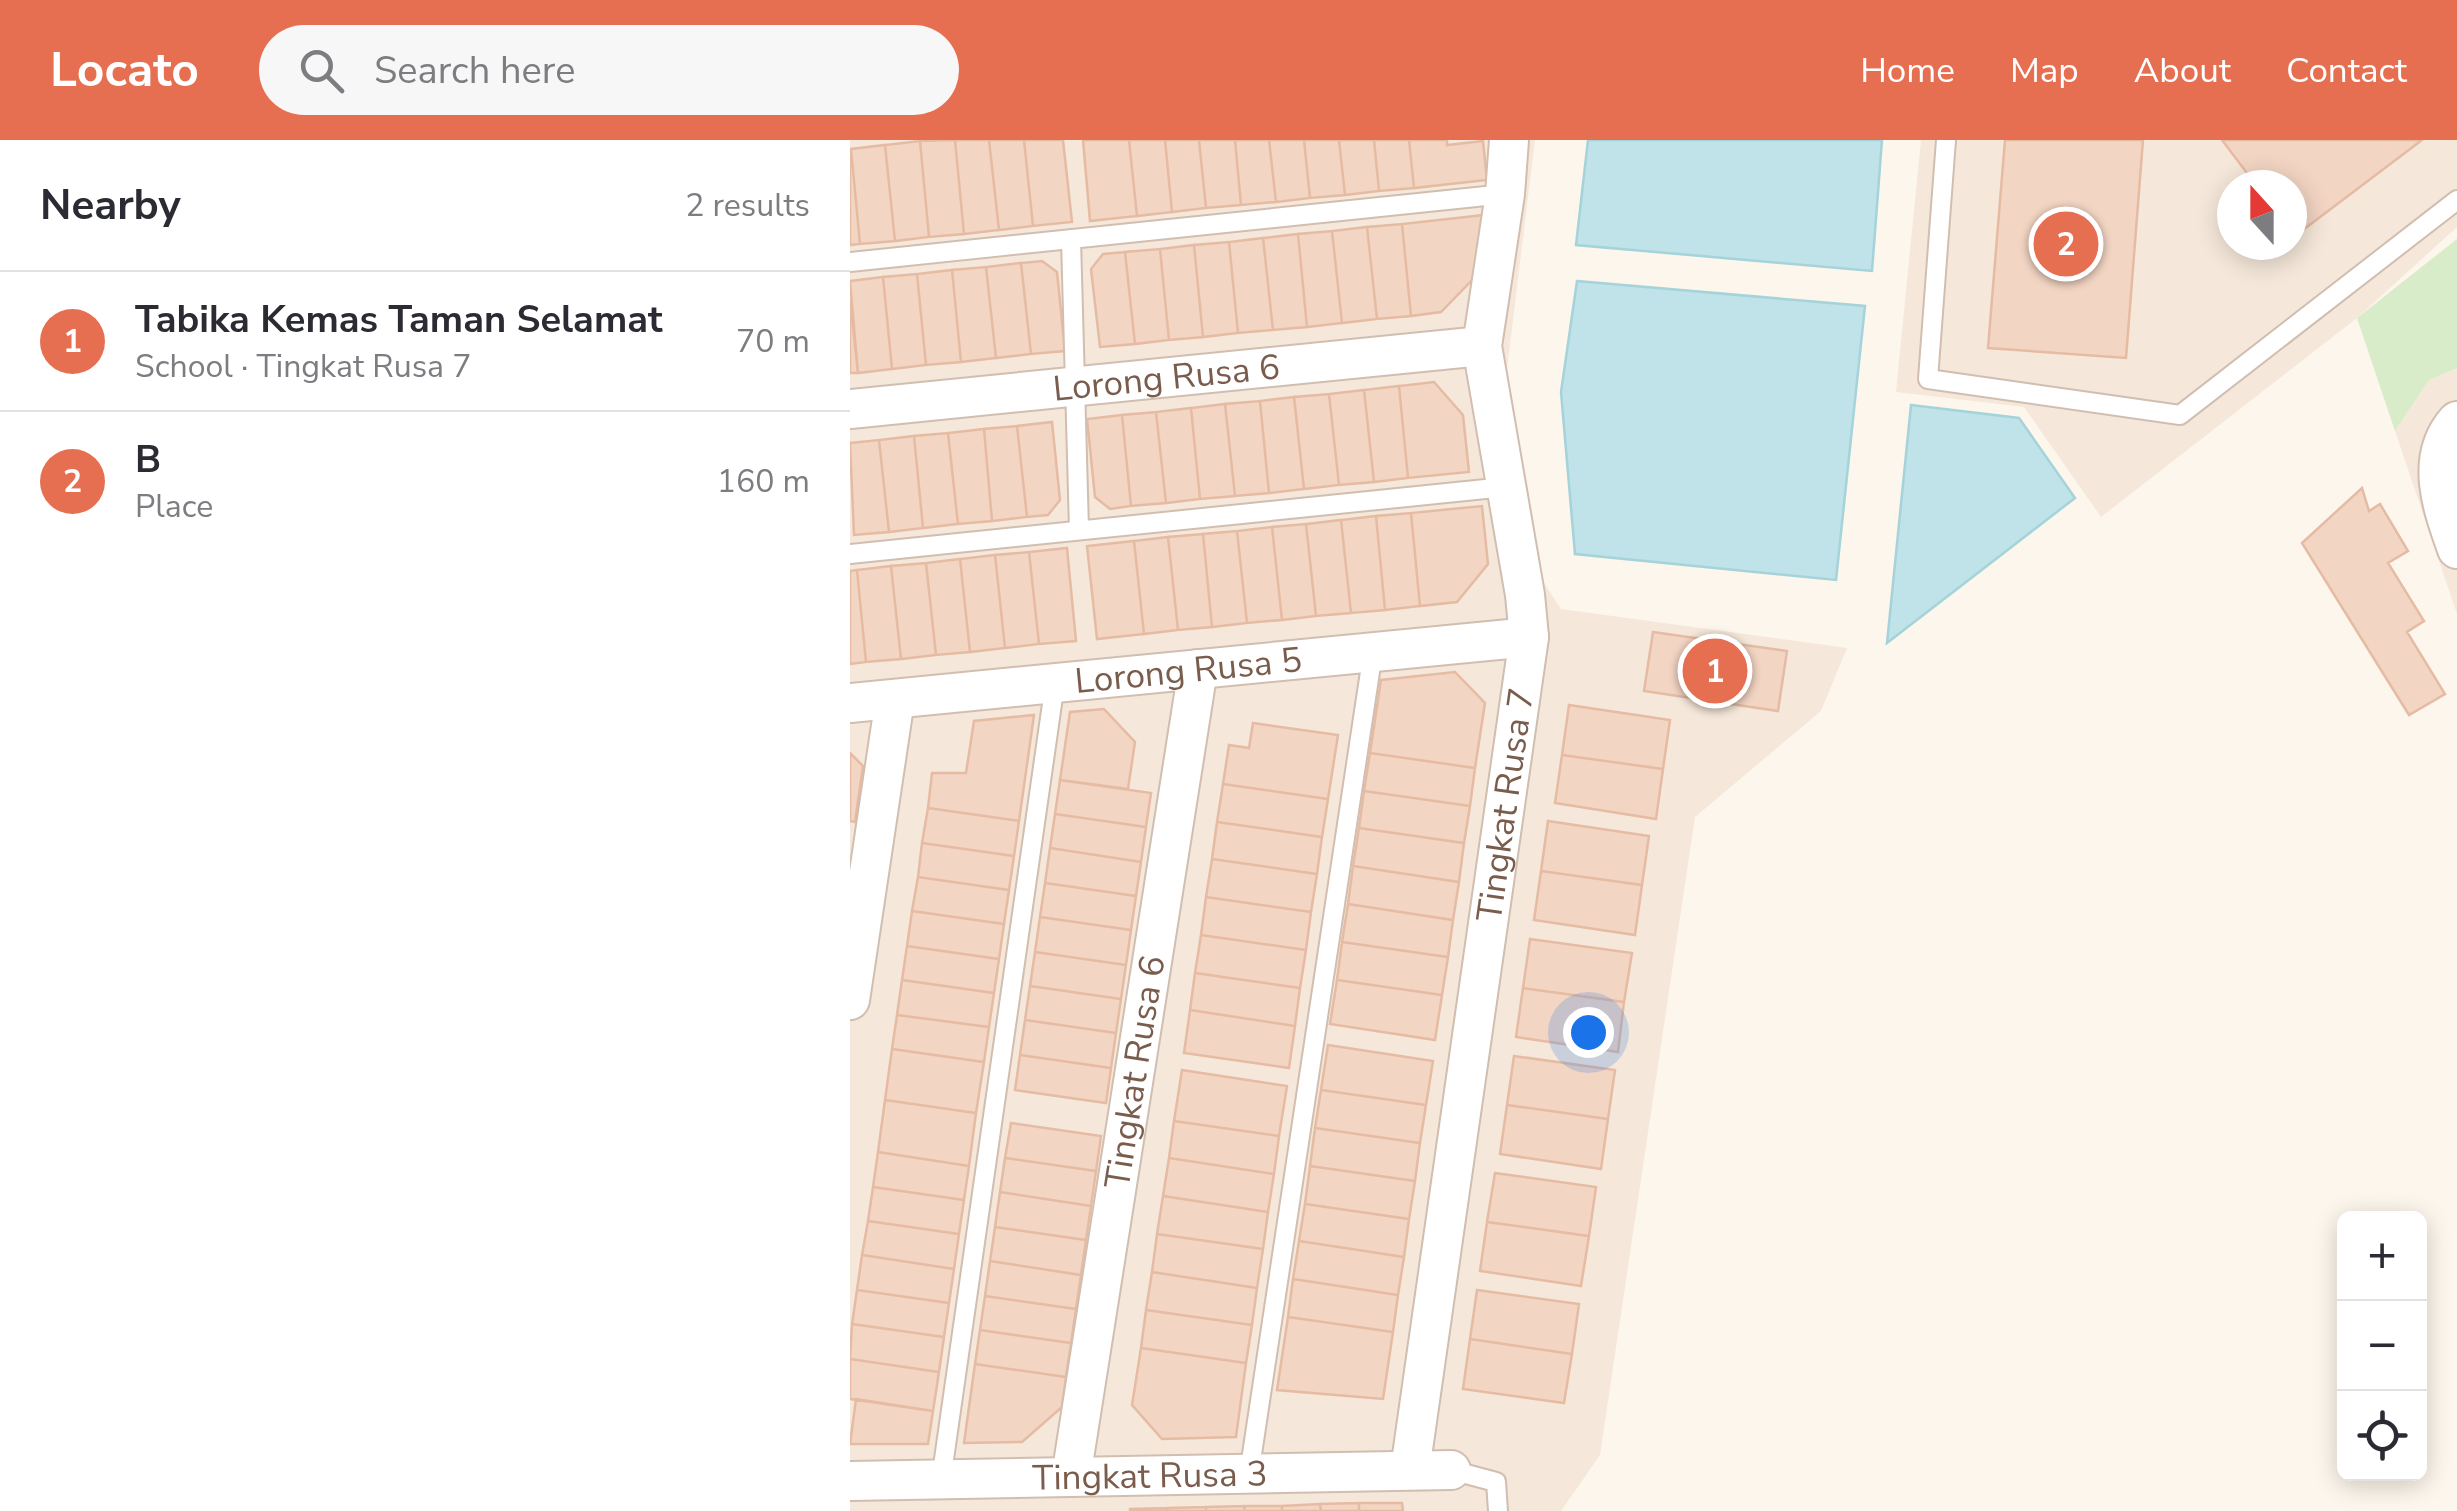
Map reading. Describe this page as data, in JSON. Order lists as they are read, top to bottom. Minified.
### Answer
{"streets":{"street":["Lorong Rusa 6","Lorong Rusa 5","Tingkat Rusa 7","Tingkat Rusa 6","Tingkat Rusa 3"]},"crossings":[["Lorong Rusa 6","Tingkat Rusa 7"],["Lorong Rusa 5","Tingkat Rusa 7"],["Lorong Rusa 5","Tingkat Rusa 6"],["Tingkat Rusa 7","Tingkat Rusa 3"],["Tingkat Rusa 6","Tingkat Rusa 3"]],"north":"top","page":{"header":"Locato","search":"Search here","nav":["Home","Map","About","Contact"],"heading":["Nearby","2 results"],"pins":["2","1"],"list":[{"mark":"1","name":"Tabika Kemas Taman Selamat","note":"School · Tingkat Rusa 7","value":"70 m"},{"mark":"2","name":"B","note":"Place","value":"160 m"}],"map_buttons":["+","−"]}}
